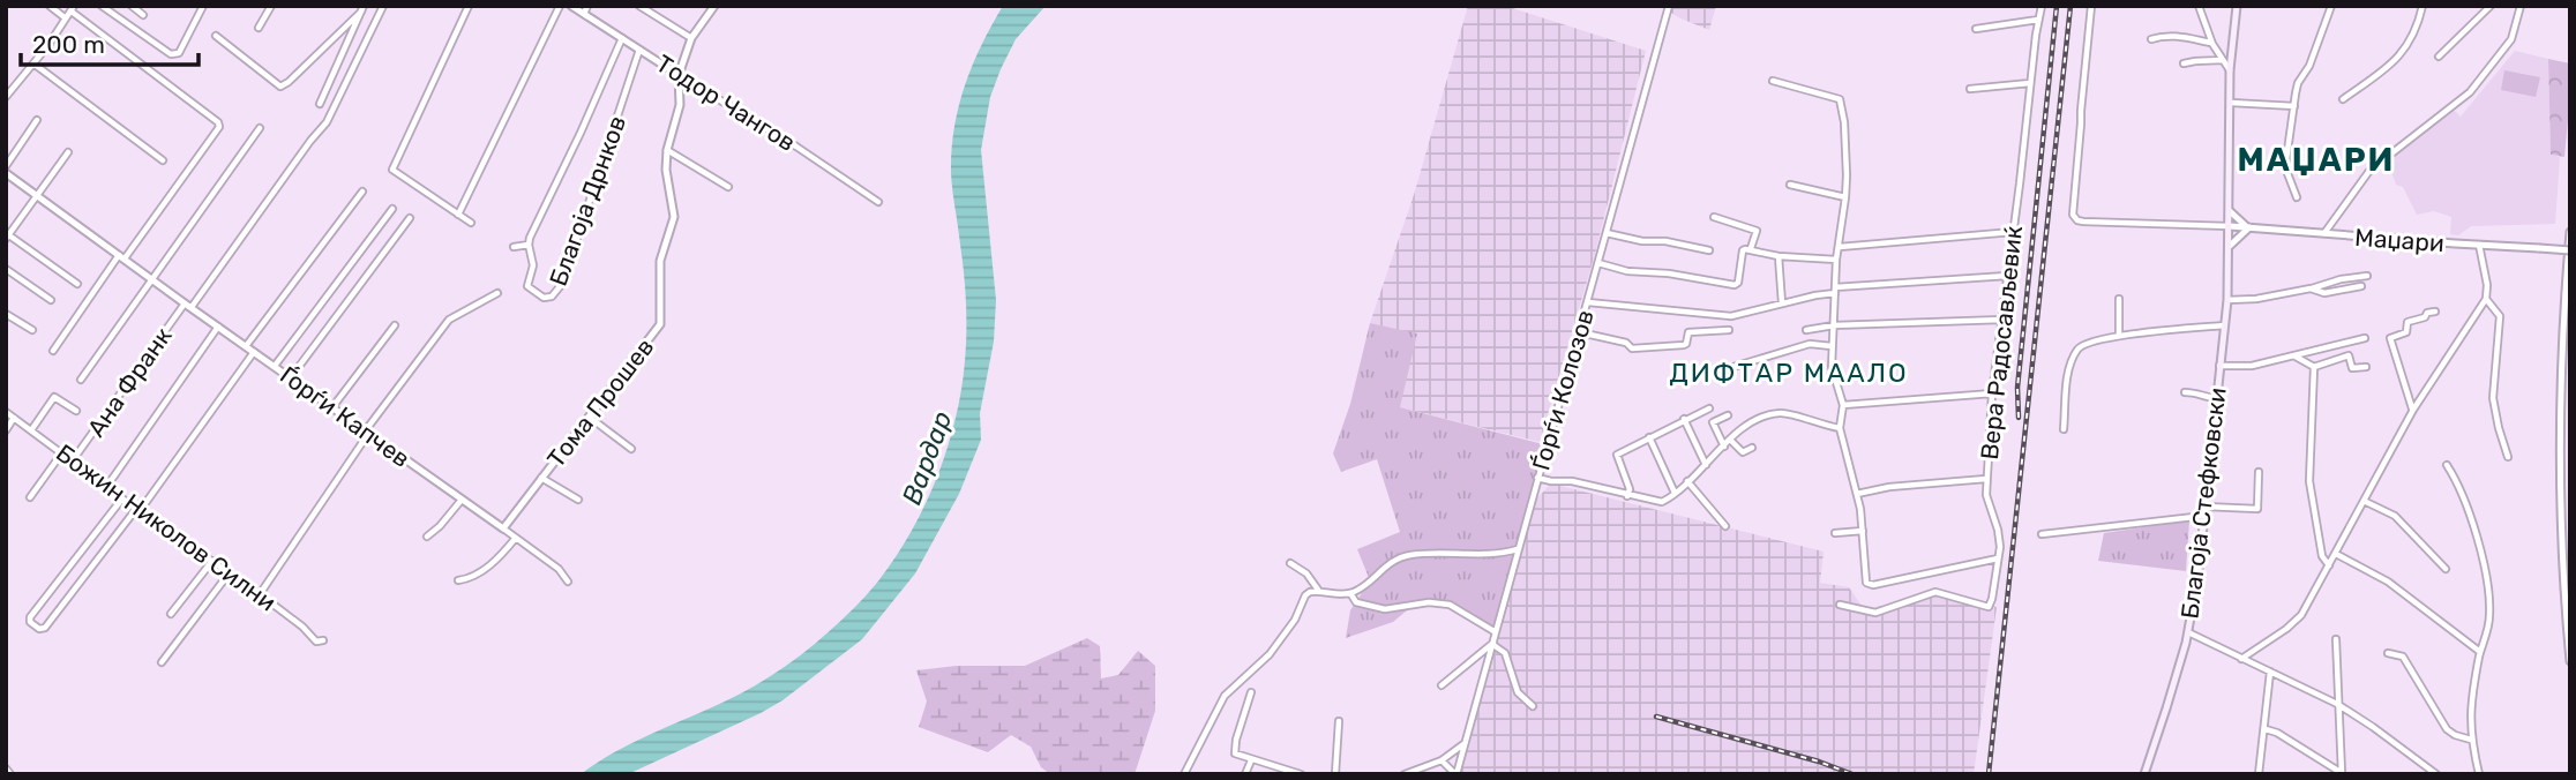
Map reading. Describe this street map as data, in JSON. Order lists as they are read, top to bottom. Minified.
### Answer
{"streets":{"main road":["Благоја Стефковски"],"street":["Тодор Чангов","Благоја Дрнков","Маџари","Вера Радосављевиќ","Ана Франк","Ѓорѓи Колозов","Тома Прошев","Ѓорѓи Капчев","Божин Николов Силни"]},"crossings":[["Тодор Чангов","Благоја Дрнков"],["Тодор Чангов","Тома Прошев"],["Маџари","Благоја Стефковски"],["Ана Франк","Ѓорѓи Капчев"],["Ана Франк","Божин Николов Силни"],["Тома Прошев","Ѓорѓи Капчев"]],"districts":["МАЏАРИ","ДИФТАР МААЛО"],"water":["Вардар"],"scale_bar":"200 m"}
